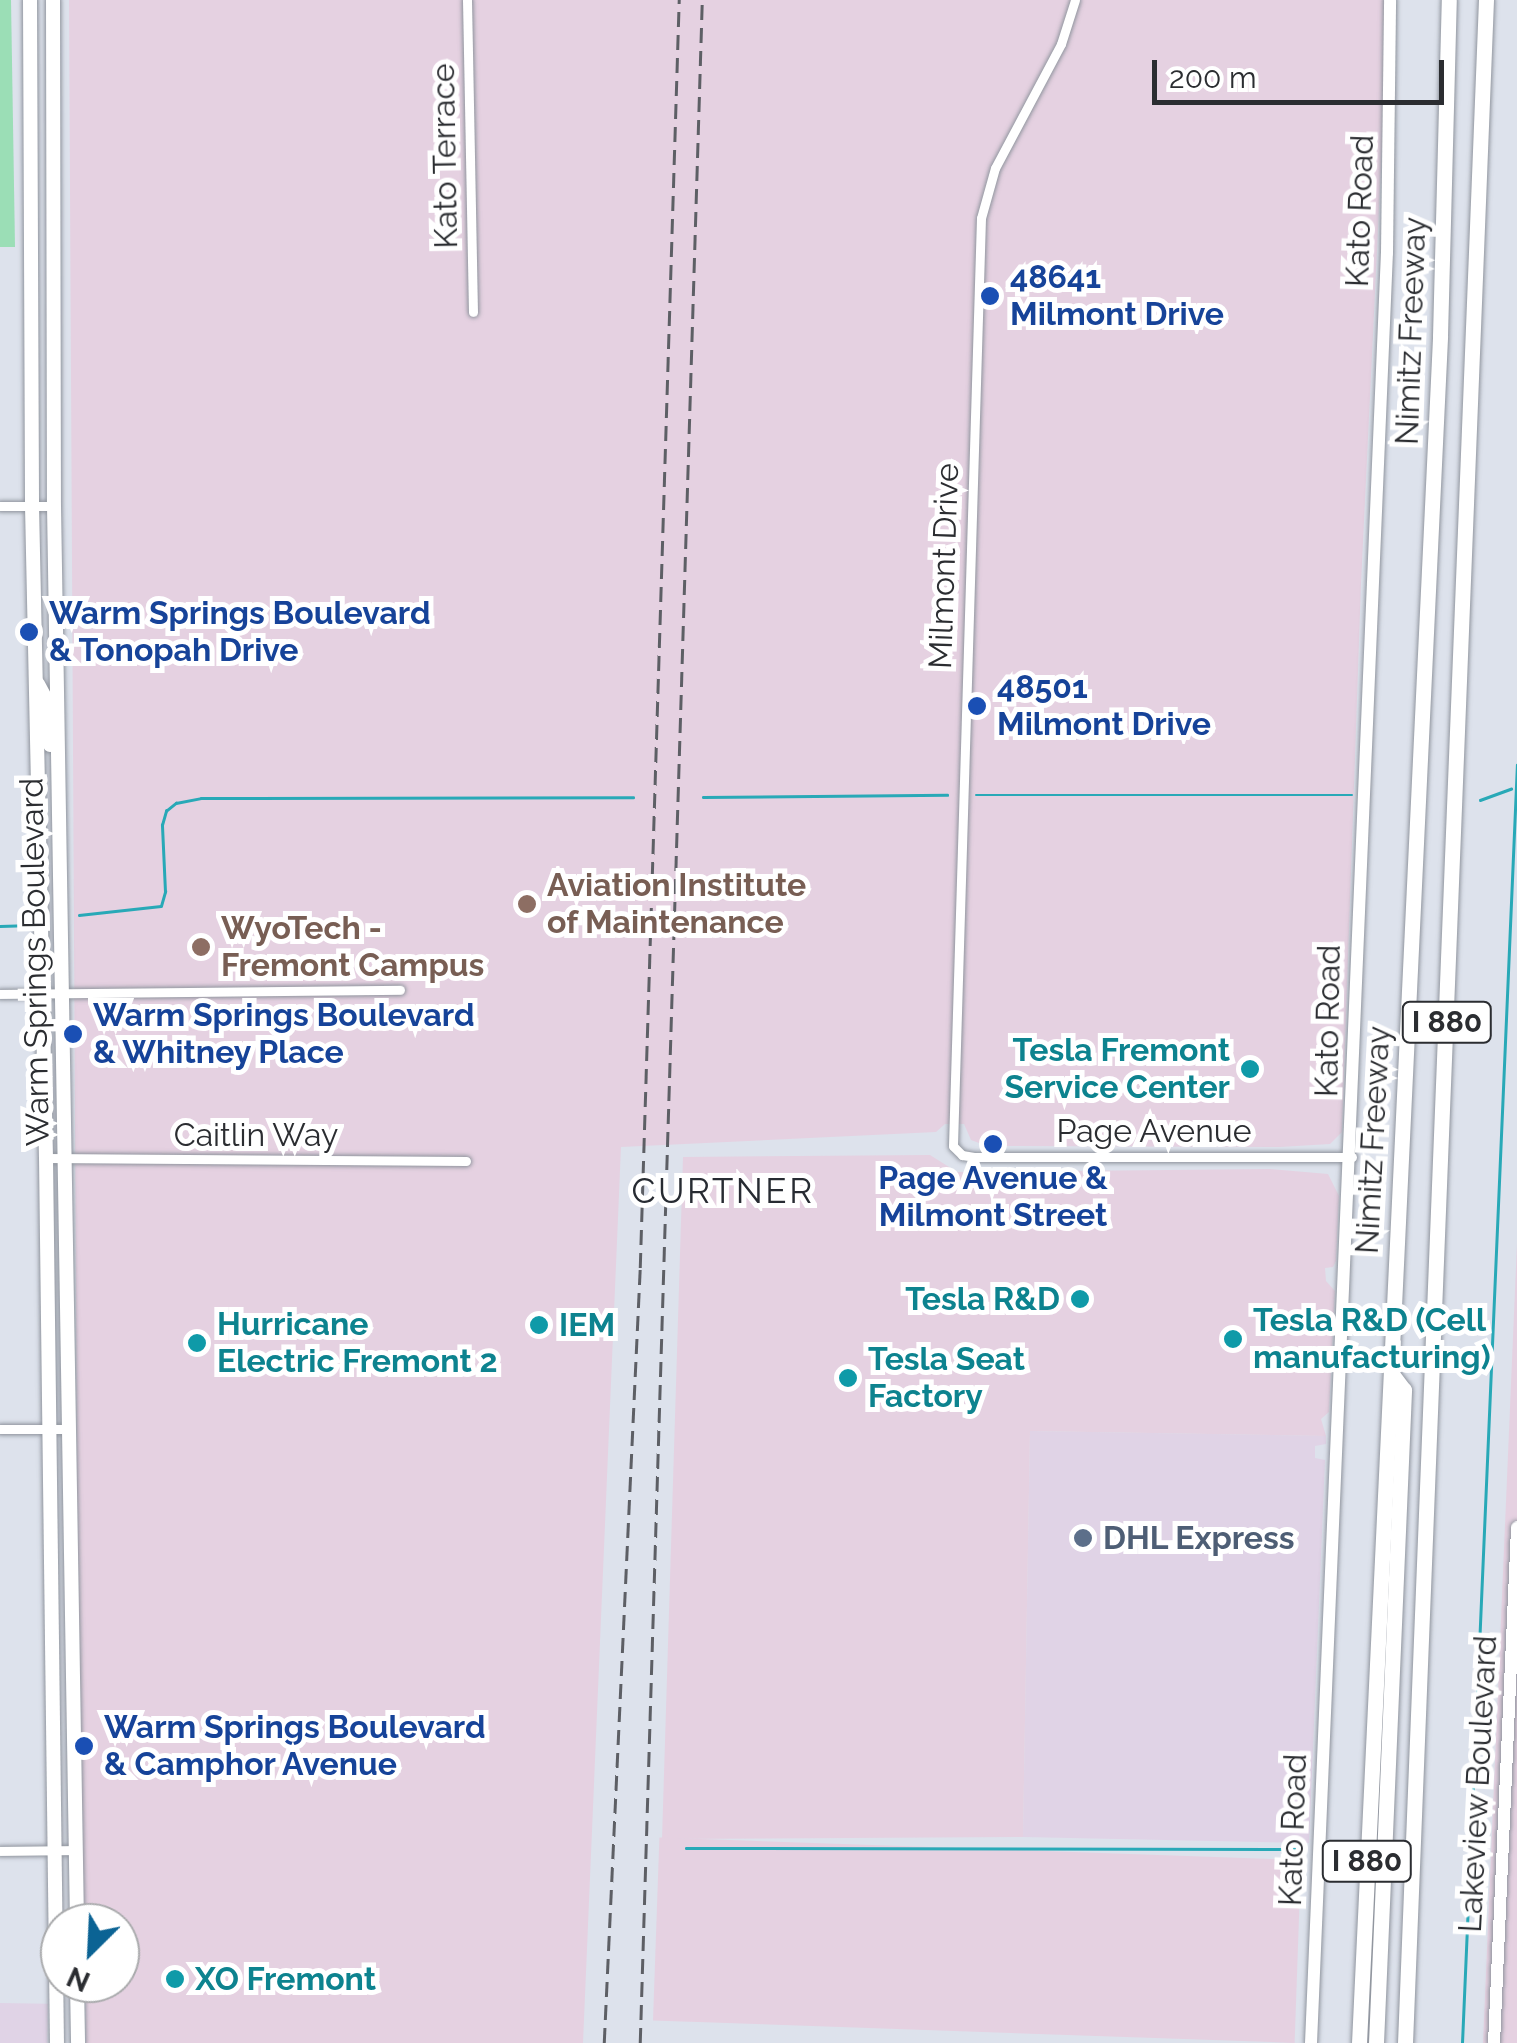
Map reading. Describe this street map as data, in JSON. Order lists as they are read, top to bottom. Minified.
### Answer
{"streets":{"highway":["Nimitz Freeway","I 880"],"main road":["Warm Springs Boulevard"],"street":["Kato Terrace","Kato Road","Milmont Drive","Page Avenue","Caitlin Way","Lakeview Boulevard"]},"crossings":[["Kato Road","Page Avenue"],["Nimitz Freeway","I 880"],["Milmont Drive","Page Avenue"],["Warm Springs Boulevard","Caitlin Way"]],"districts":["CURTNER"],"places":["48641 Milmont Drive","Warm Springs Boulevard & Tonopah Drive","48501 Milmont Drive","Aviation Institute of Maintenance","WyoTech - Fremont Campus","Warm Springs Boulevard & Whitney Place","Tesla Fremont Service Center","Page Avenue & Milmont Street","Tesla R&D","IEM","Tesla R&D (Cell manufacturing)","Hurricane Electric Fremont 2","Tesla Seat Factory","DHL Express","Warm Springs Boulevard & Camphor Avenue","XO Fremont"],"scale_bar":"200 m","north":"bottom left"}
